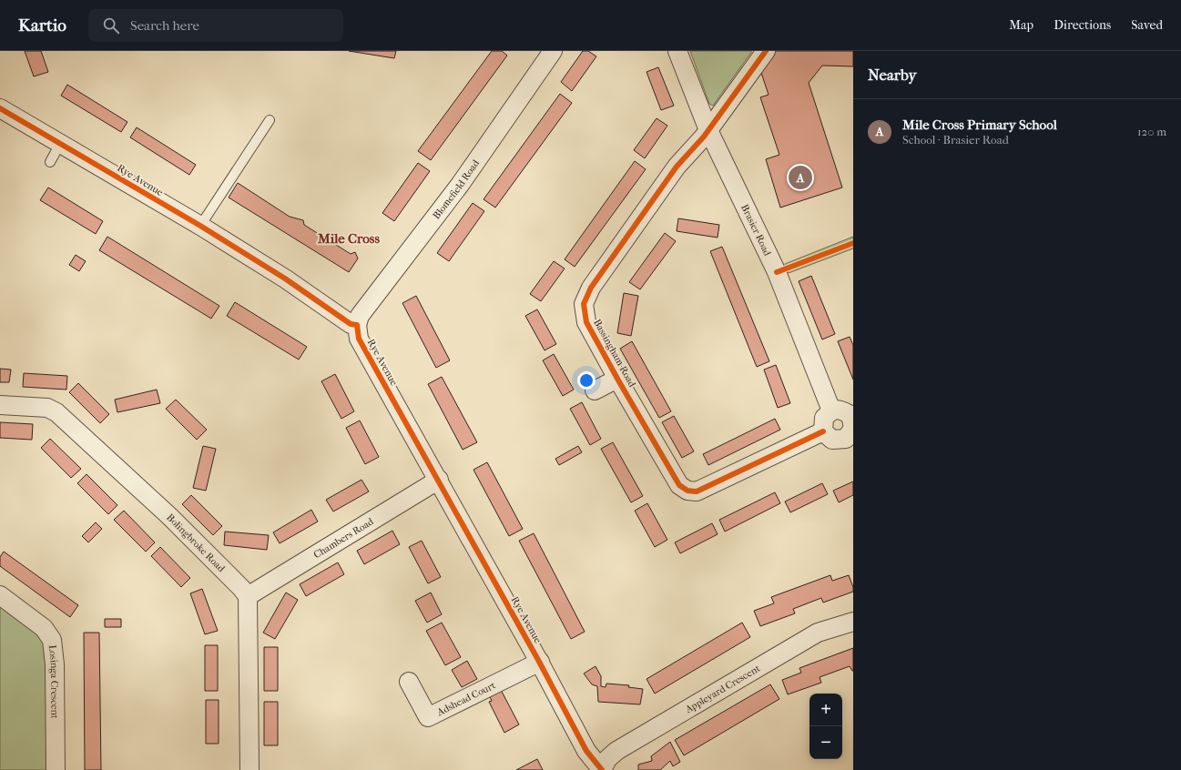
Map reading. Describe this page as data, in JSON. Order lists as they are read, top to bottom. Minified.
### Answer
{"streets":{"street":["Rye Avenue","Blomefield Road","Brasier Road","Bassingham Road","Chambers Road","Bolingbroke Road","Losinga Crescent","Appleyard Crescent","Adshead Court"]},"crossings":[["Rye Avenue","Blomefield Road"],["Rye Avenue","Chambers Road"],["Rye Avenue","Appleyard Crescent"],["Rye Avenue","Adshead Court"],["Brasier Road","Bassingham Road"],["Chambers Road","Bolingbroke Road"]],"districts":["Mile Cross"],"page":{"header":"Kartio","search":"Search here","nav":["Map","Directions","Saved"],"heading":"Nearby","list":[{"mark":"A","name":"Mile Cross Primary School","note":"School · Brasier Road","value":"120 m"}],"pins":"A","map_buttons":["+","−"]}}
